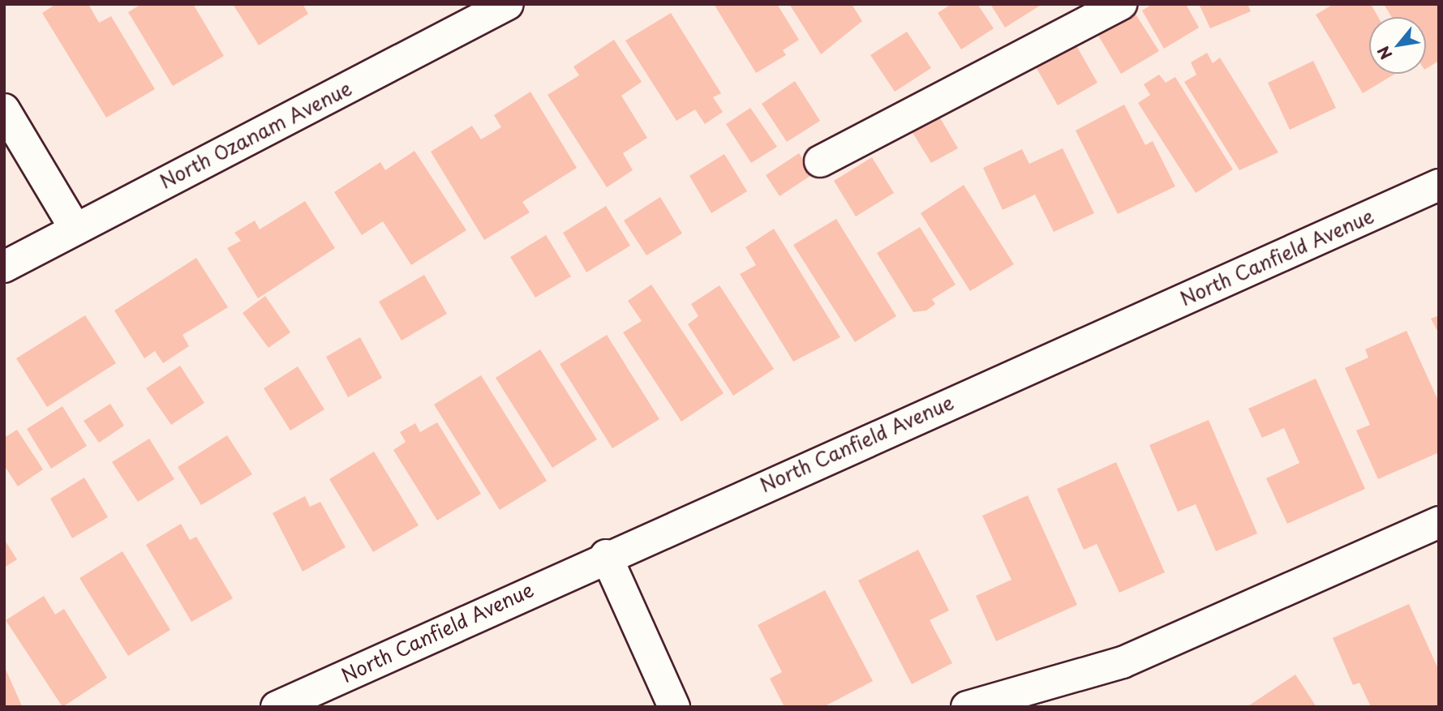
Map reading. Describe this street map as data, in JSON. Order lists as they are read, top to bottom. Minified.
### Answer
{"streets":{"street":["North Ozanam Avenue","North Canfield Avenue"]},"north":"bottom left"}
